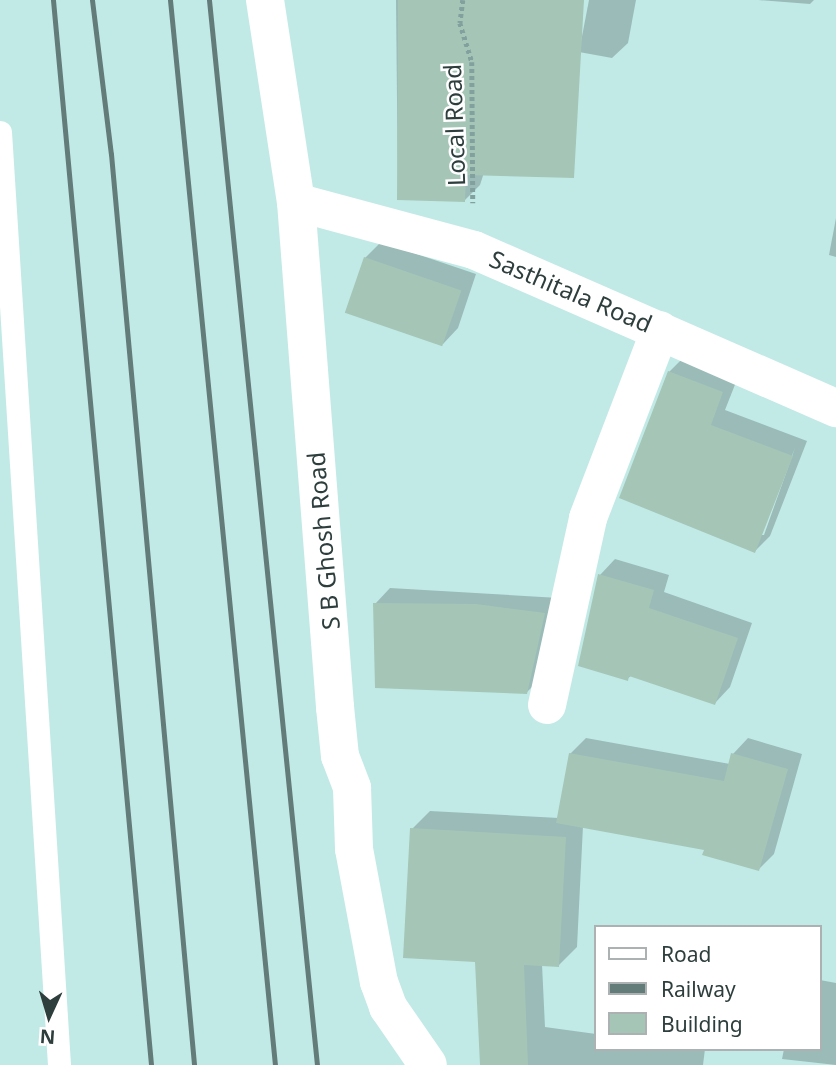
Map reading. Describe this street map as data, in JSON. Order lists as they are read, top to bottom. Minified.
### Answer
{"streets":{"street":["Sasthitala Road","S B Ghosh Road"],"path":["Local Road"]},"crossings":[["Local Road","Sasthitala Road"],["Sasthitala Road","S B Ghosh Road"]],"legend":["Road","Railway","Building"],"north":"bottom"}
